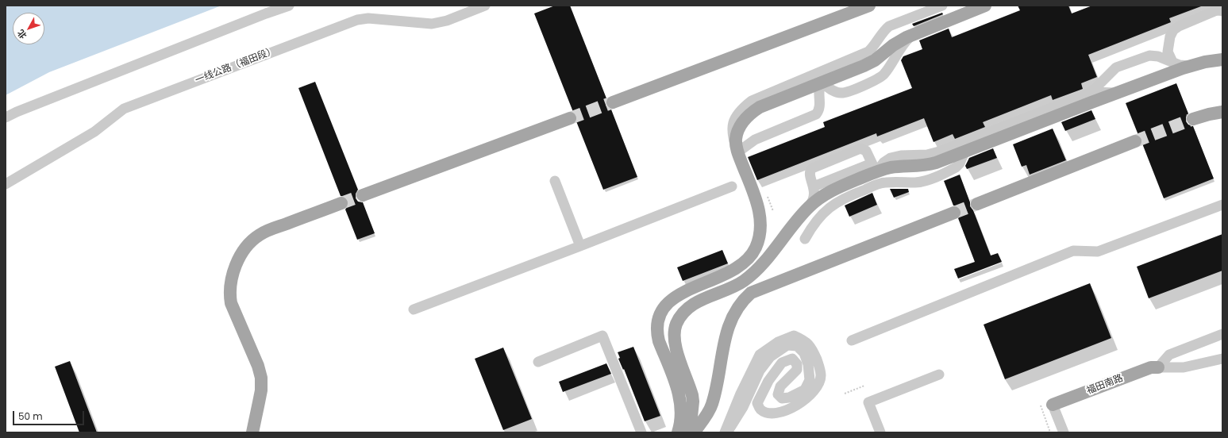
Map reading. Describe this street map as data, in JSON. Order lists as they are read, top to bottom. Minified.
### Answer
{"streets":{"main road":["福田南路"],"street":["一线公路（福田段）"]},"scale_bar":"50 m","north":"bottom left"}
